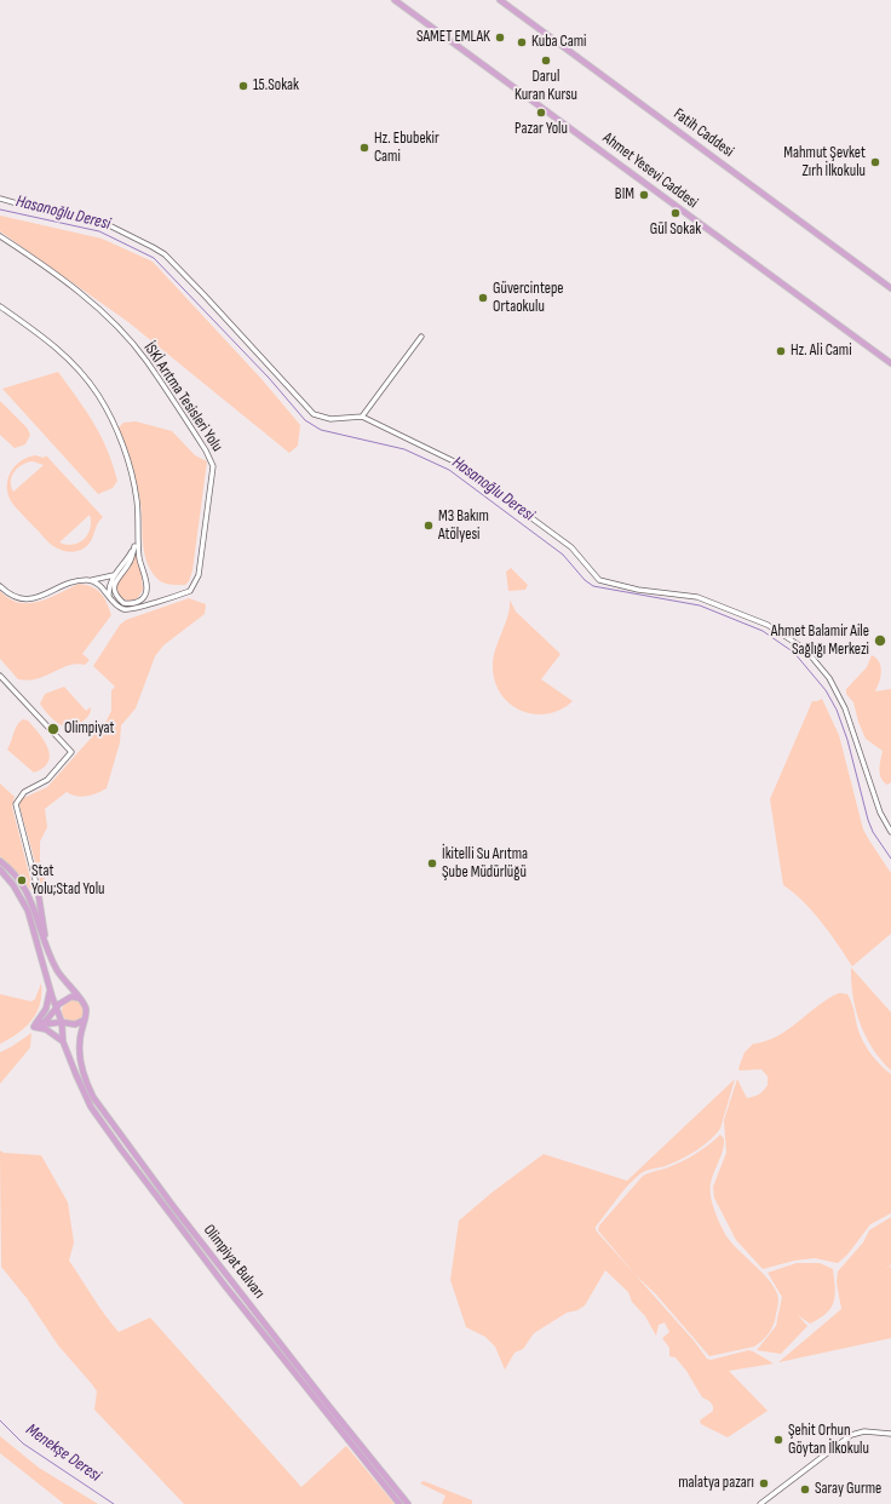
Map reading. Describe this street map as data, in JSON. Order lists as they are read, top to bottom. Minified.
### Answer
{"streets":{"main road":["Fatih Caddesi","Ahmet Yesevi Caddesi","Olimpiyat Bulvarı"],"street":["İSKİ Arıtma Tesisleri Yolu"]},"water":["Hasanoğlu Deresi","Menekşe Deresi"],"places":["SAMET EMLAK","Kuba Cami","Darul Kuran Kursu","15.Sokak","Pazar Yolu","Hz. Ebubekir Cami","Mahmut Şevket Zırh İlkokulu","BIM","Gül Sokak","Güvercintepe Ortaokulu","Hz. Ali Cami","M3 Bakım Atölyesi","Ahmet Balamir Aile Sağlığı Merkezi","Olimpiyat","İkitelli Su Arıtma Şube Müdürlüğü","Stat Yolu;Stad Yolu","Şehit Orhun Göytan İlkokulu","malatya pazarı","Saray Gurme"]}
